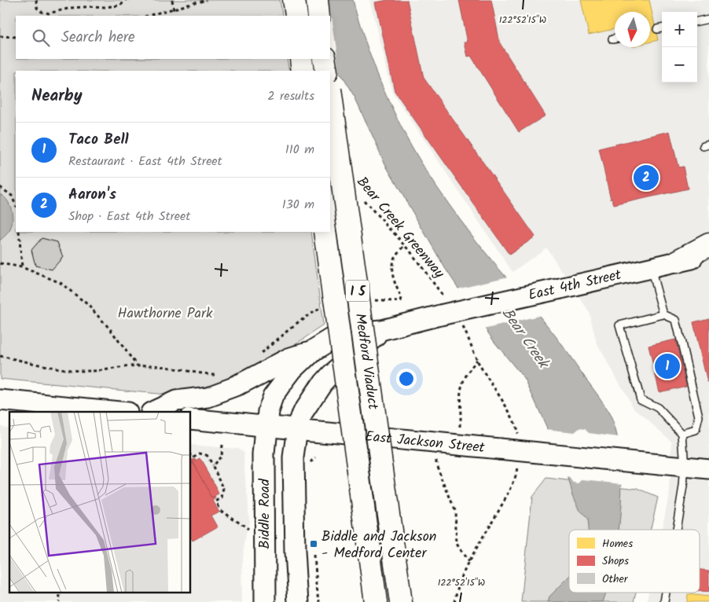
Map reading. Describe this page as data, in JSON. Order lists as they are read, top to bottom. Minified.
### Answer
{"streets":{"main road":["East 4th Street","I 5","Medford Viaduct","East Jackson Street","Biddle Road"],"path":["Bear Creek Greenway"]},"crossings":[["Bear Creek Greenway","East 4th Street"],["East 4th Street","East Jackson Street"],["East 4th Street","Biddle Road"],["East Jackson Street","Biddle Road"]],"water":["Bear Creek"],"parks":["Hawthorne Park"],"places":{"transit":["Biddle and Jackson - Medford Center"]},"legend":["Homes","Shops","Other"],"north":"bottom","page":{"map_buttons":["+","−"],"search":"Search here","heading":["Nearby","2 results"],"list":[{"mark":"1","name":"Taco Bell","note":"Restaurant · East 4th Street","value":"110 m"},{"mark":"2","name":"Aaron's","note":"Shop · East 4th Street","value":"130 m"}],"pins":["2","1"]},"coordinates":["122°52'15\"W"]}
